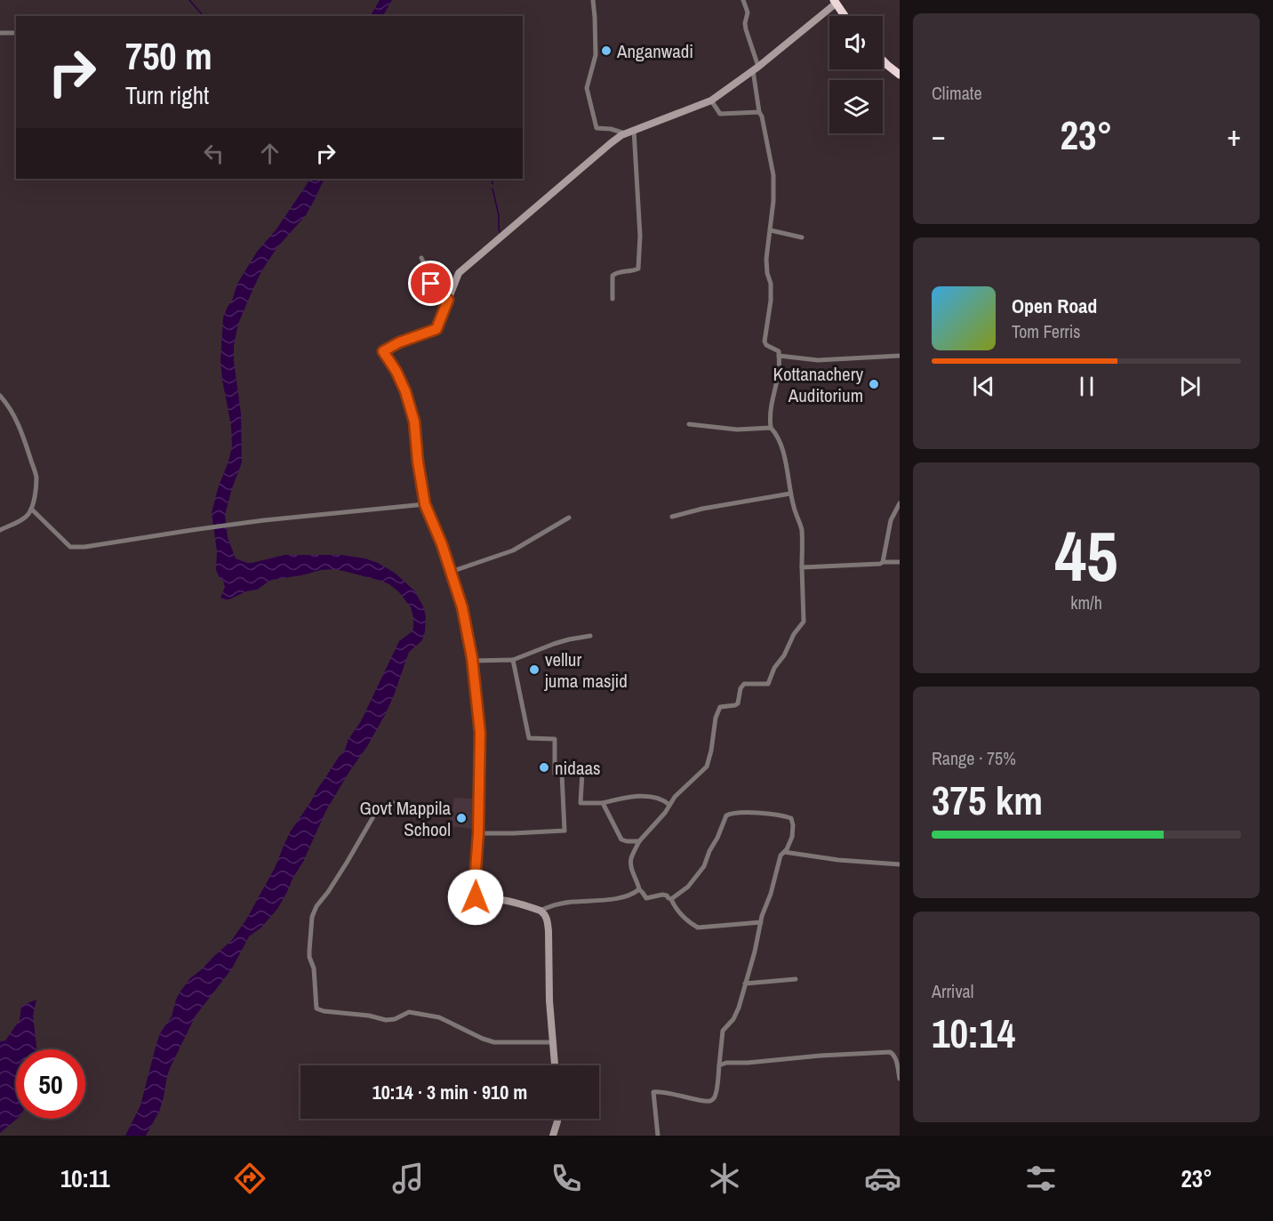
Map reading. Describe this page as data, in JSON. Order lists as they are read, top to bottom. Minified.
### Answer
{"places":["Anganwadi","Kottanachery Auditorium","vellur juma masjid","nidaas","Govt Mappila School"],"page":{"tile":["Climate",["45","km/h"],["Range · 75%","375 km"],["Arrival","10:14"]],"turn":["750 m","Turn right"],"heat":["−","23°","+"],"song":["Open Road","Tom Ferris"],"limit":"50","trip":"10:14 · 3 min · 910 m","tabs":["10:11","23°"]}}
